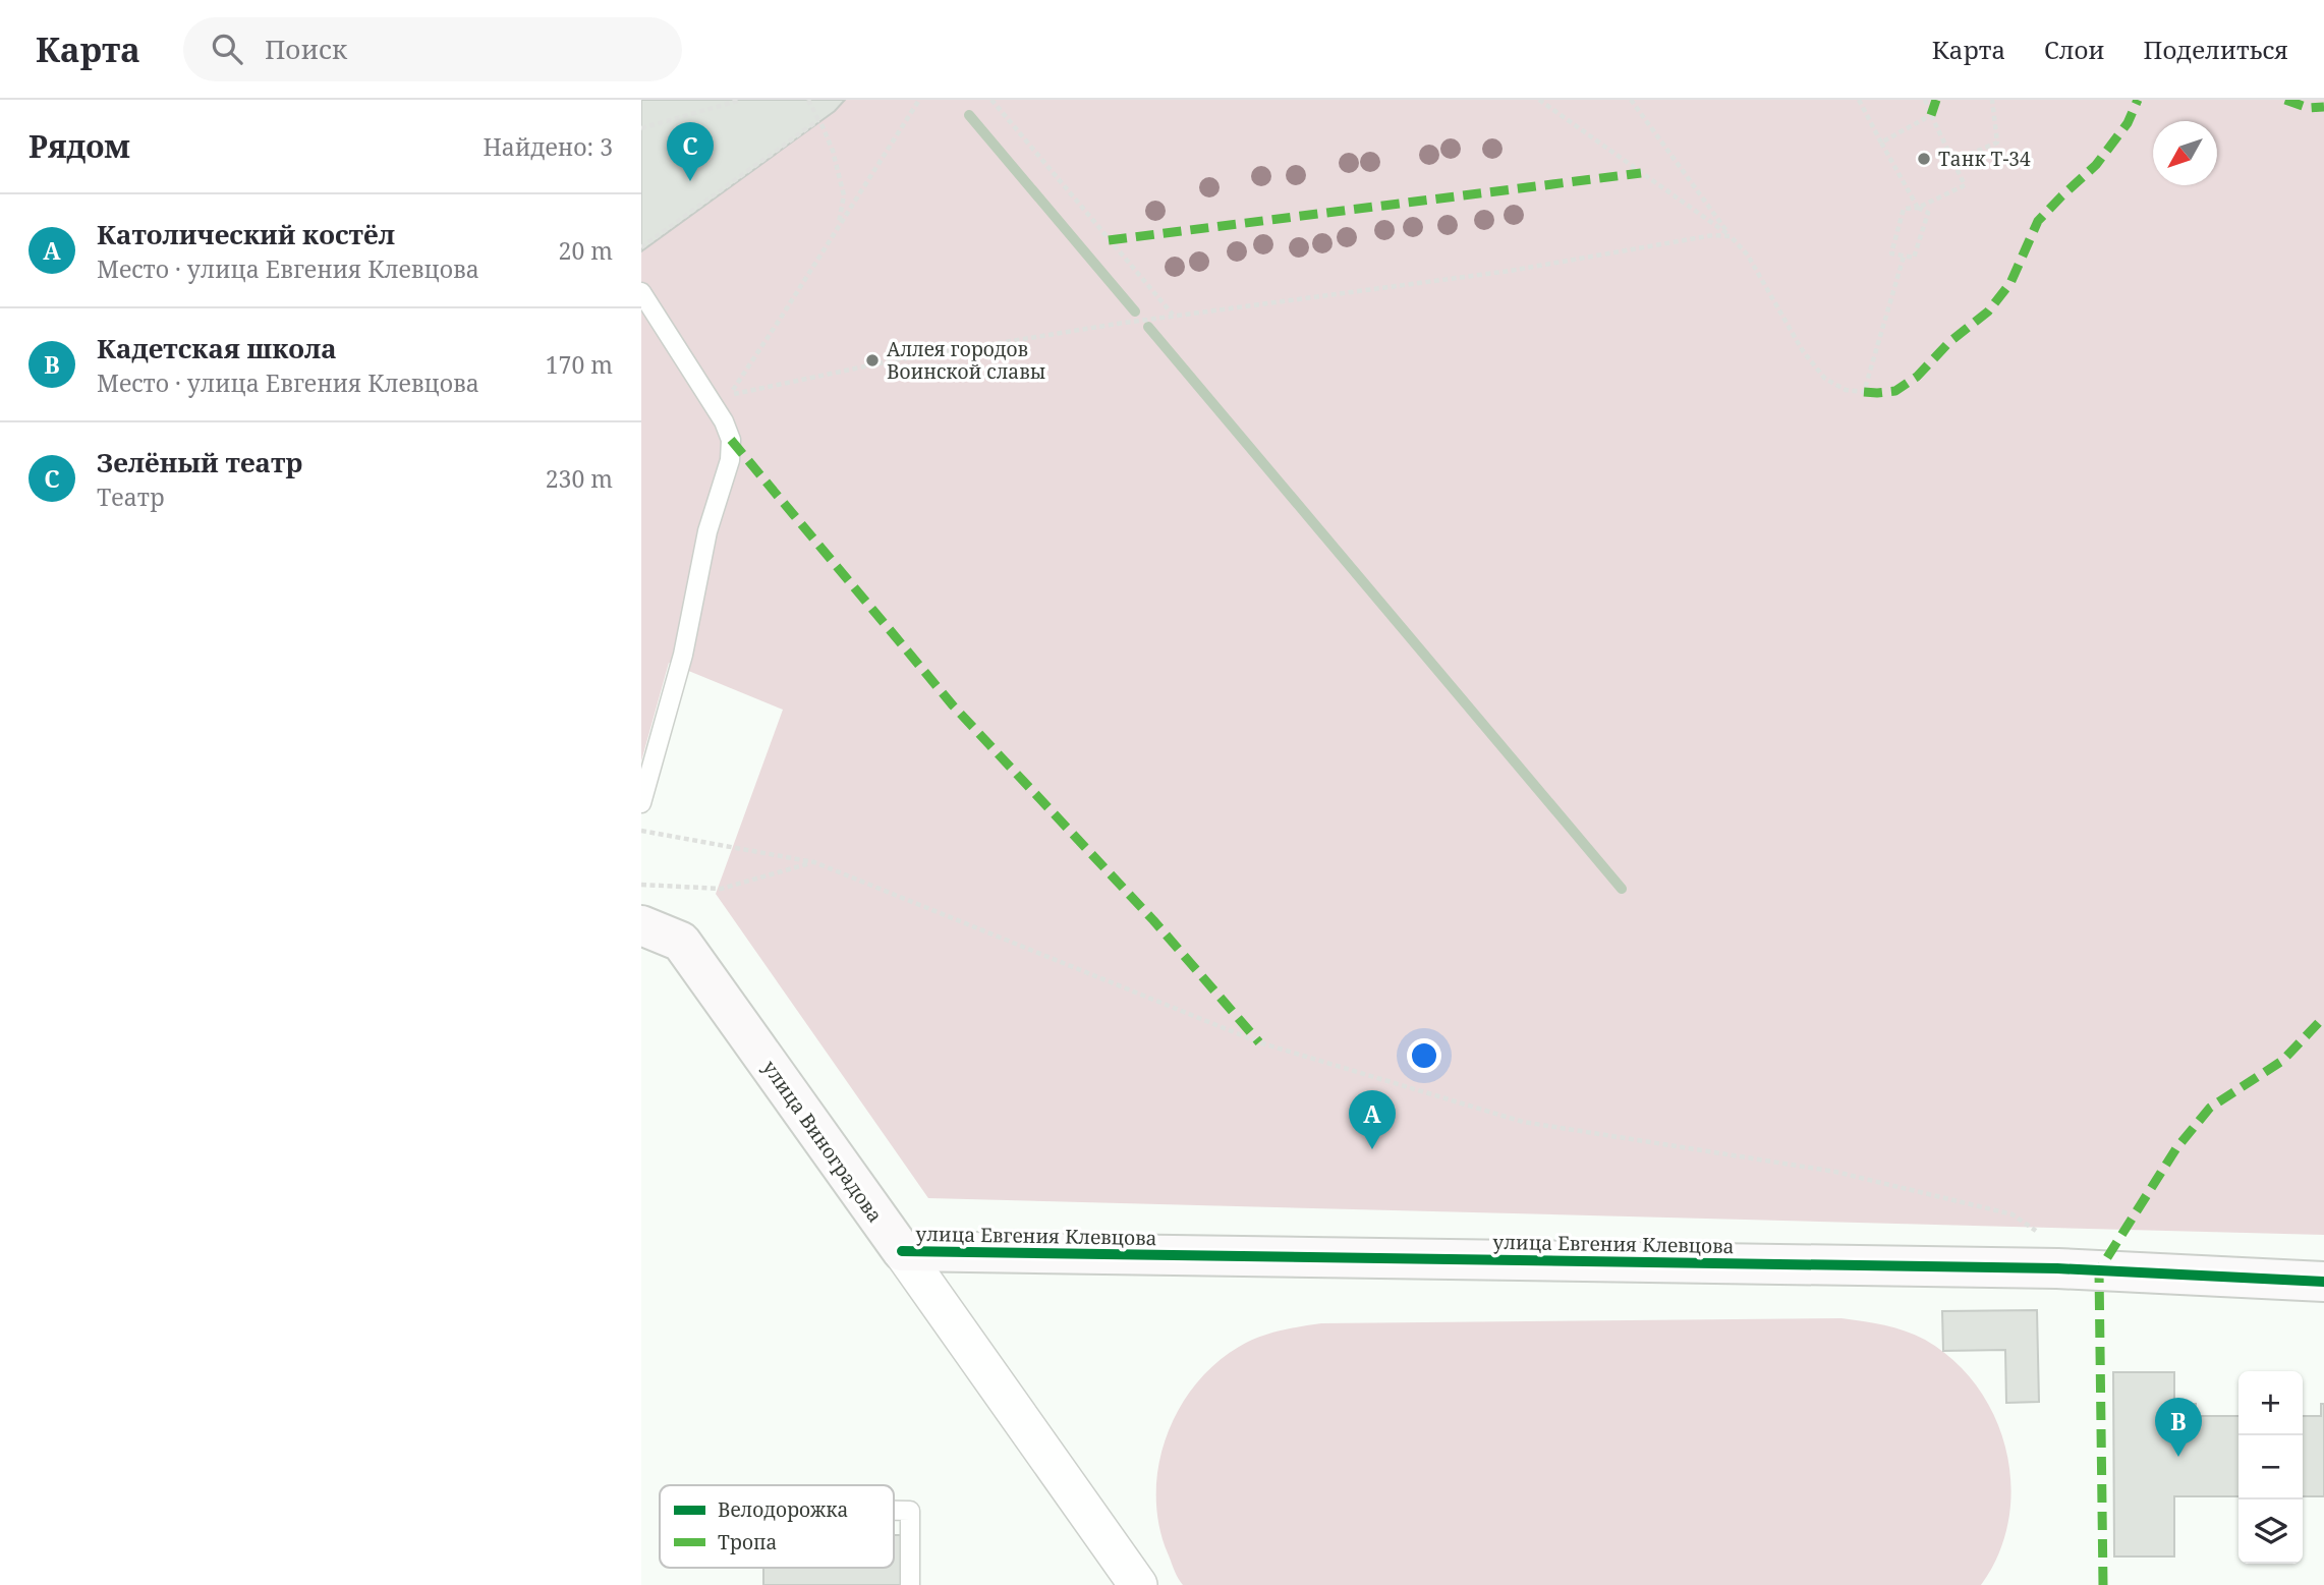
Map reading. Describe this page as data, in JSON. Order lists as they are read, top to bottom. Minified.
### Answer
{"streets":{"street":["улица Виноградова","улица Евгения Клевцова"]},"crossings":[["улица Виноградова","улица Евгения Клевцова"]],"places":["Танк Т-34","Аллея городов Воинской славы"],"legend":["Велодорожка","Тропа"],"north":"bottom left","page":{"header":"Карта","search":"Поиск","nav":["Карта","Слои","Поделиться"],"heading":["Рядом","Найдено: 3"],"pins":["C","A","B"],"list":[{"mark":"A","name":"Католический костёл","note":"Место · улица Евгения Клевцова","value":"20 m"},{"mark":"B","name":"Кадетская школа","note":"Место · улица Евгения Клевцова","value":"170 m"},{"mark":"C","name":"Зелёный театр","note":"Театр","value":"230 m"}],"map_buttons":["+","−"]}}
